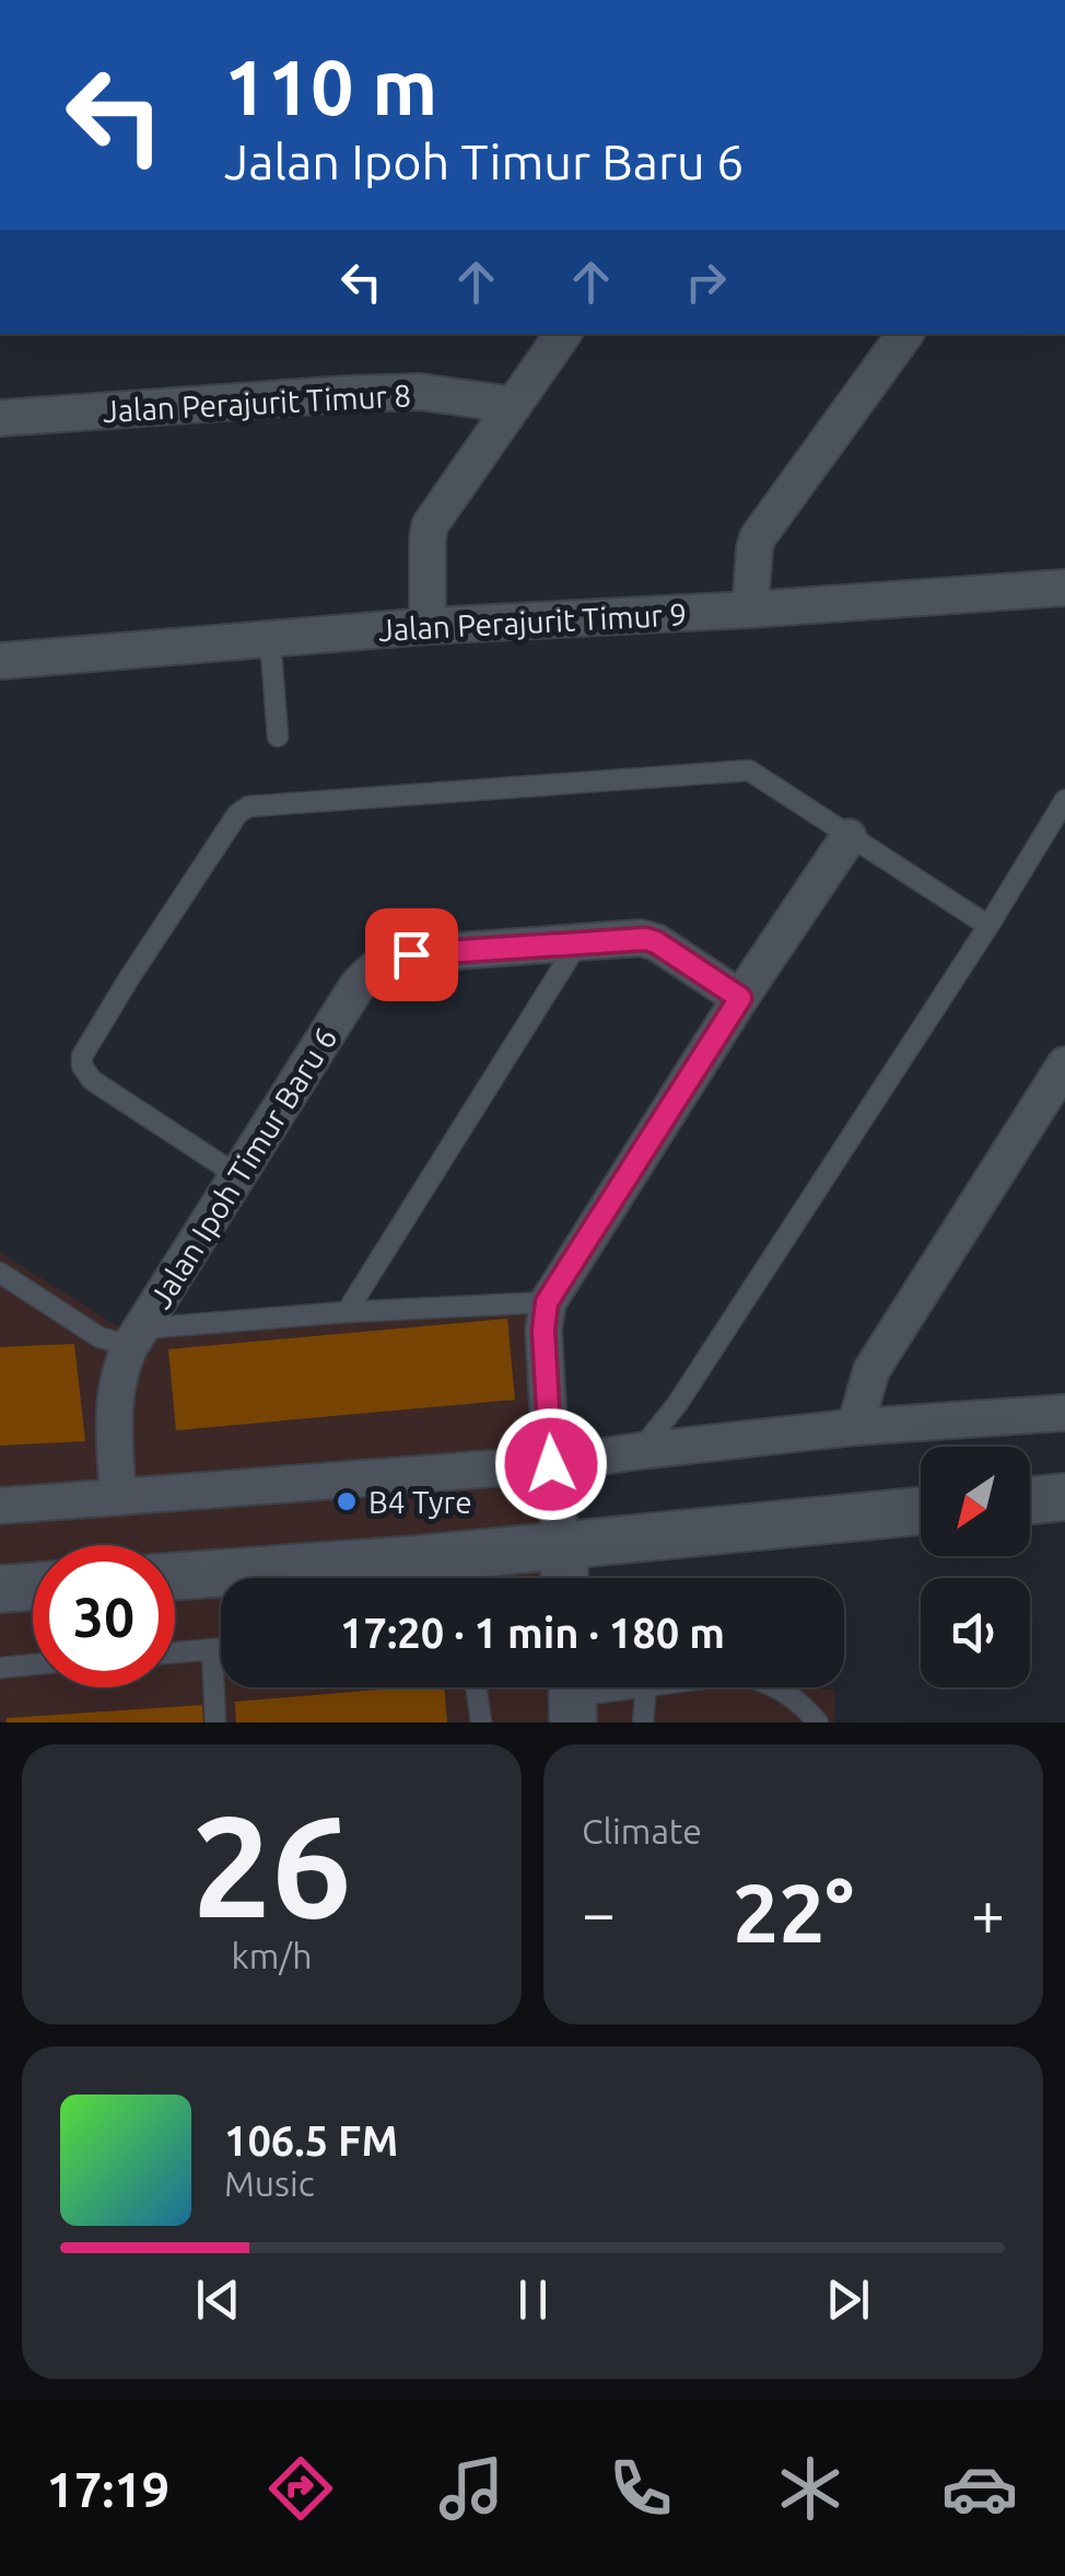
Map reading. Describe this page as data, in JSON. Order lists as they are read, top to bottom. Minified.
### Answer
{"streets":{"street":["Jalan Perajurit Timur 8","Jalan Perajurit Timur 9","Jalan Ipoh Timur Baru 6"]},"places":["B4 Tyre"],"north":"bottom left","page":{"turn":["110 m","Jalan Ipoh Timur Baru 6"],"limit":"30","trip":"17:20 · 1 min · 180 m","tile":[["26","km/h"],"Climate"],"heat":["−","22°","+"],"song":["106.5 FM","Music"],"tabs":"17:19"}}
